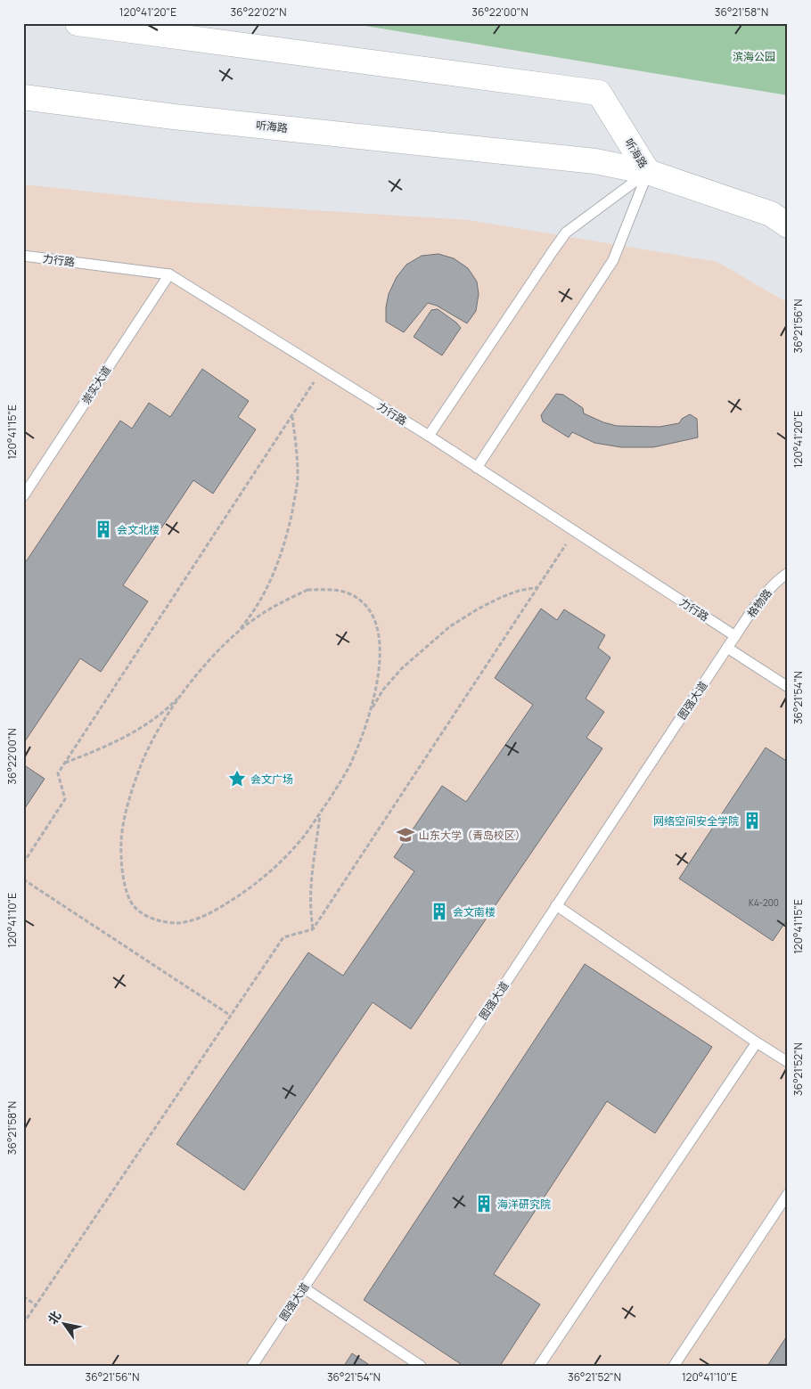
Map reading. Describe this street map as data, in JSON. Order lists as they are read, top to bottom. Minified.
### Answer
{"streets":{"main road":["听海路"],"lane":["力行路","崇实大道","格物路","图强大道"]},"crossings":[["力行路","崇实大道"],["力行路","格物路"],["力行路","图强大道"],["格物路","图强大道"]],"parks":["滨海公园"],"places":{"building":["会文北楼","网络空间安全学院","会文南楼","海洋研究院"],"place":["会文广场"],"school or university":["山东大学（青岛校区）"]},"house_numbers":["K4-200"],"north":"top left","coordinates":["120°41'20\"E","36°22'02\"N","36°22'00\"N","36°21'58\"N","36°21'56\"N","120°41'15\"E","36°21'54\"N","120°41'10\"E","36°21'52\"N"]}
